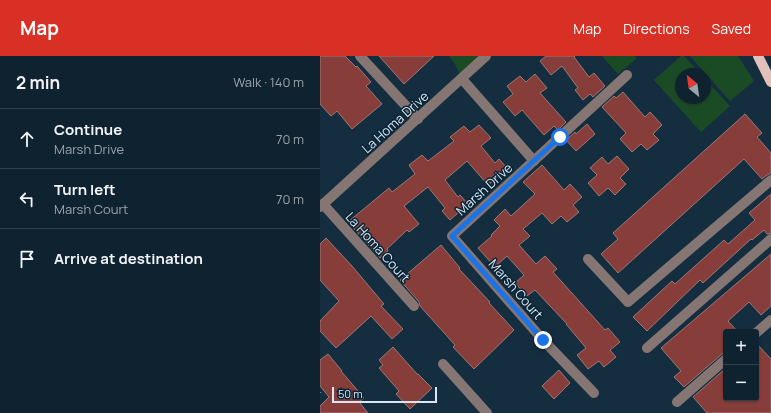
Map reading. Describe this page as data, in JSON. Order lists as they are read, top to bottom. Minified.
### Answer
{"streets":{"street":["La Homa Drive","Marsh Drive","La Homa Court","Marsh Court"]},"crossings":[["La Homa Drive","La Homa Court"],["Marsh Drive","Marsh Court"]],"scale_bar":"50 m","north":"top left","page":{"header":"Map","nav":["Map","Directions","Saved"],"heading":["2 min","Walk · 140 m"],"list":[["Continue","Marsh Drive","70 m"],["Turn left","Marsh Court","70 m"],"Arrive at destination"],"map_buttons":["+","−"],"scale":"50 m"}}
